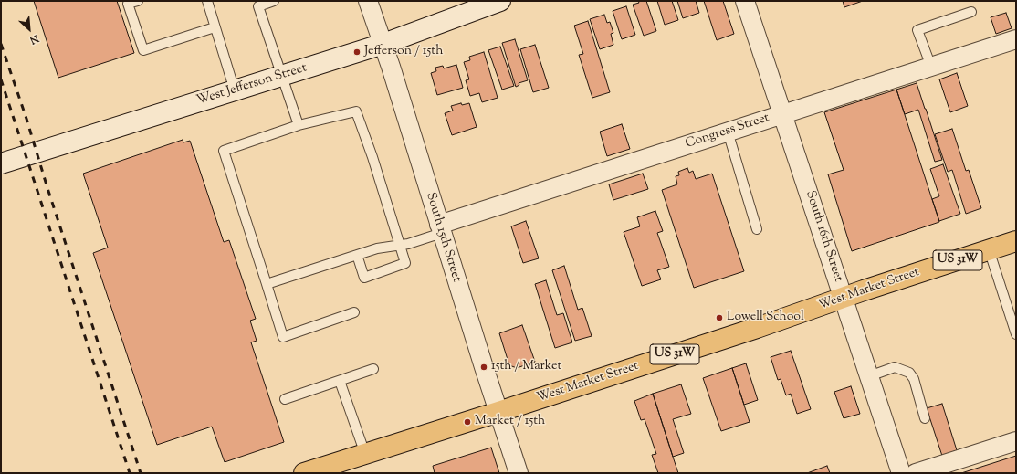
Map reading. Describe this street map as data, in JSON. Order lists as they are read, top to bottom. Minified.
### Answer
{"streets":{"main road":["US 31W","West Market Street"],"street":["West Jefferson Street","Congress Street","South 16th Street","South 15th Street"]},"crossings":[["West Jefferson Street","South 15th Street"],["Congress Street","South 16th Street"],["Congress Street","South 15th Street"],["South 16th Street","West Market Street"],["South 15th Street","West Market Street"]],"places":["Jefferson / 15th","Lowell School","15th / Market","Market / 15th"],"north":"bottom right"}
